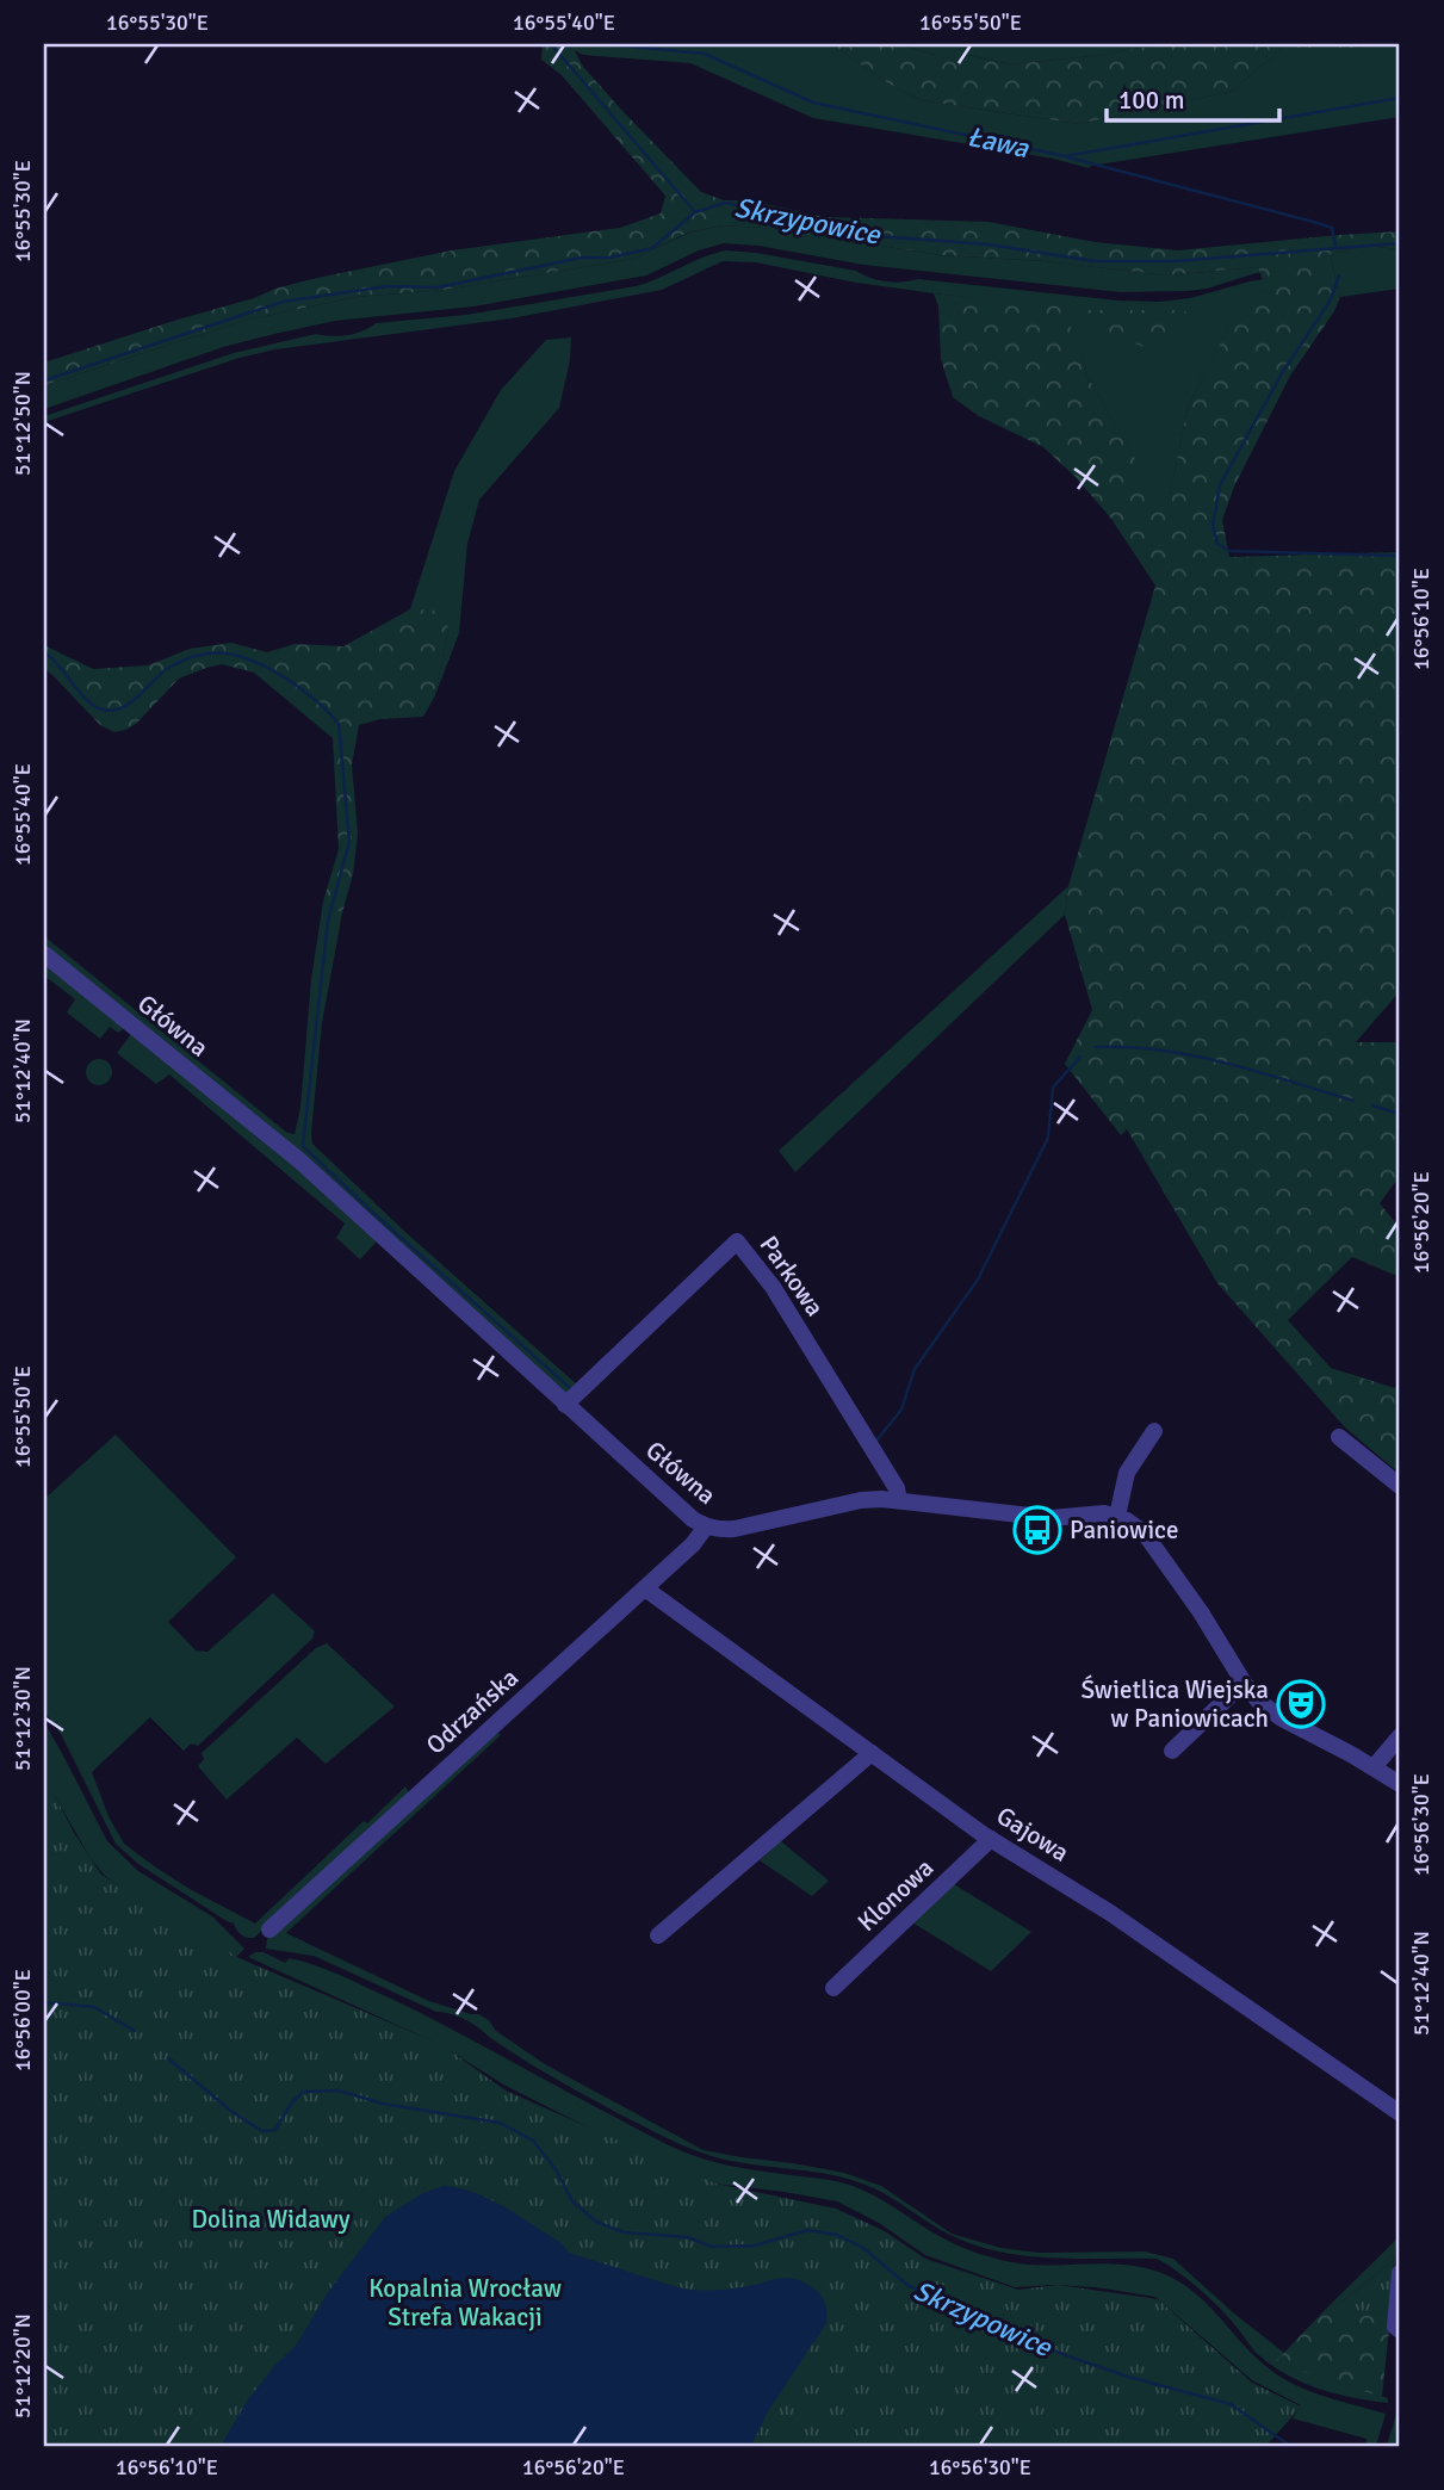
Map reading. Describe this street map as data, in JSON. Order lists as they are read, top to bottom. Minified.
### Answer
{"streets":{"street":["Główna","Parkowa","Odrzańska","Gajowa","Klonowa"]},"crossings":[["Główna","Parkowa"],["Główna","Odrzańska"],["Odrzańska","Gajowa"],["Gajowa","Klonowa"]],"water":["Ława","Skrzypowice"],"parks":["Dolina Widawy","Kopalnia Wrocław Strefa Wakacji"],"places":{"bus stop":["Paniowice"],"theatre":["Świetlica Wiejska w Paniowicach"]},"scale_bar":"100 m","coordinates":["16°55'30\"E","16°55'40\"E","16°55'50\"E","51°12'50\"N","16°56'10\"E","51°12'40\"N","16°56'20\"E","51°12'30\"N","16°56'30\"E","16°56'00\"E","51°12'20\"N"]}
